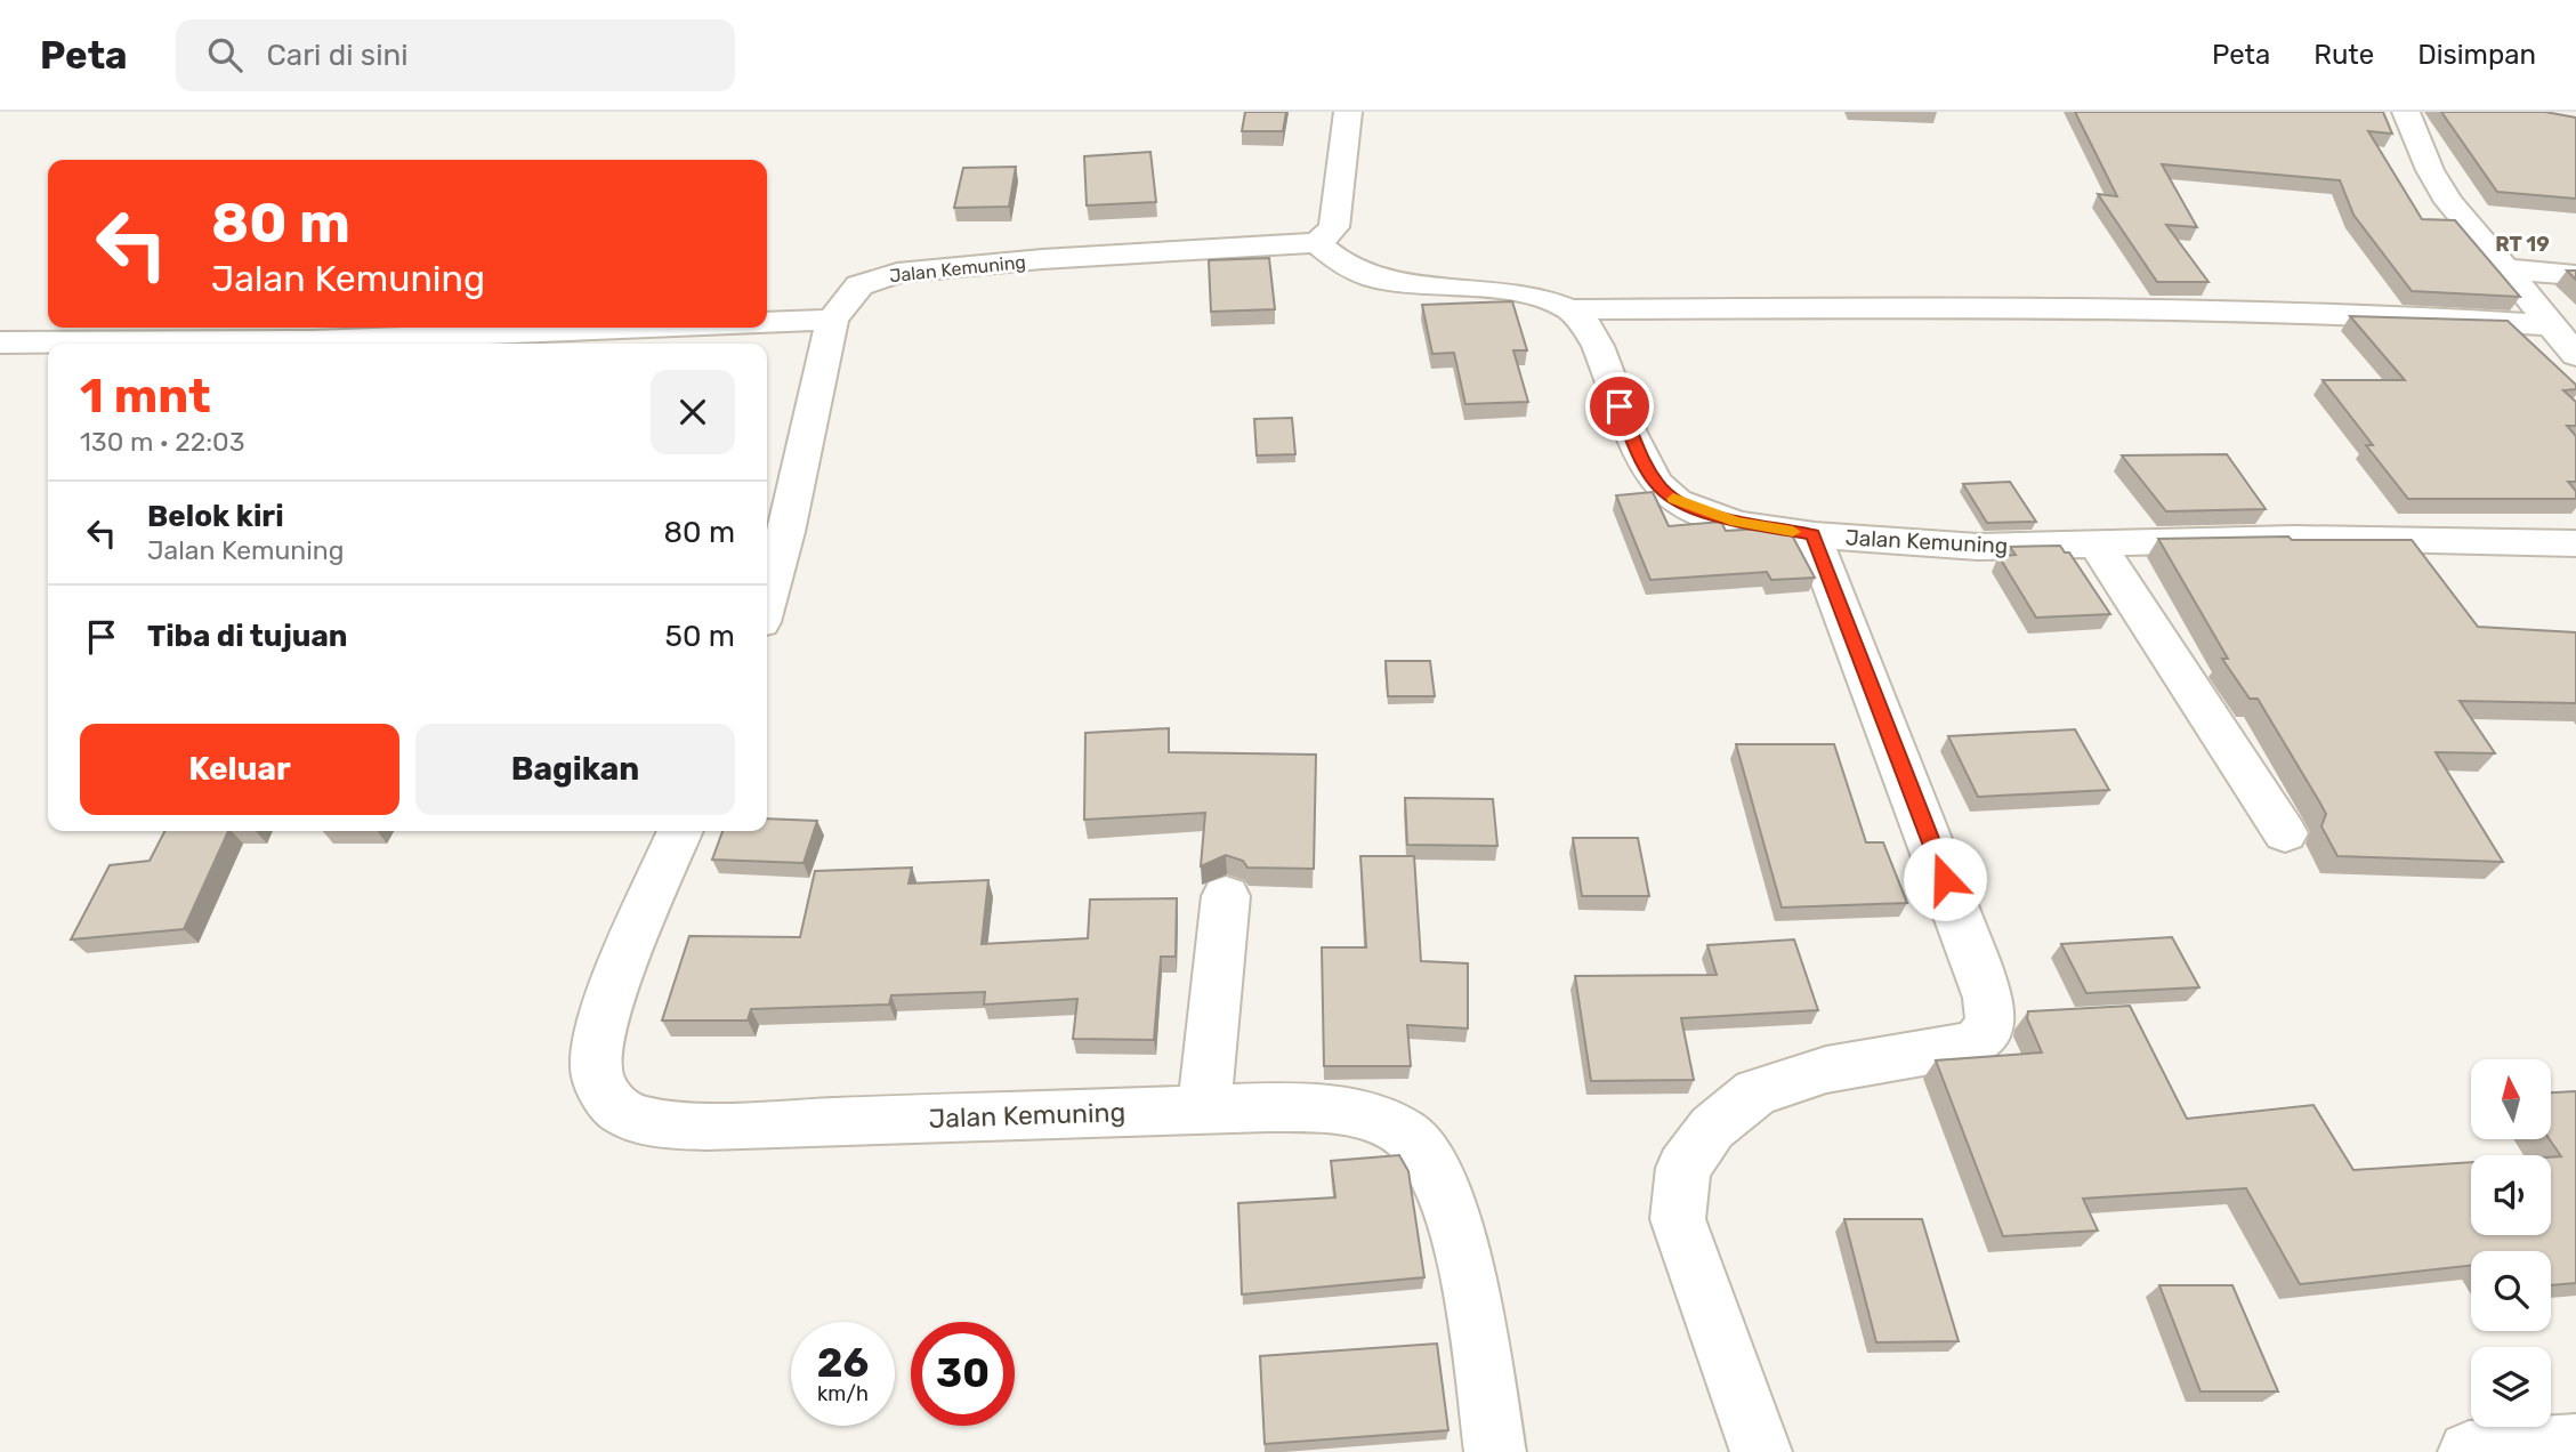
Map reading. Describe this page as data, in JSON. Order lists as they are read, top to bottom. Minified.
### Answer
{"streets":{"street":["Jalan Kemuning"]},"districts":["RT 19"],"north":"top","page":{"header":"Peta","search":"Cari di sini","nav":["Peta","Rute","Disimpan"],"turn":["80 m","Jalan Kemuning"],"heading":["1 mnt","130 m · 22:03"],"list":[{"name":"Belok kiri","note":"Jalan Kemuning","value":"80 m"},{"name":"Tiba di tujuan","value":"50 m"}],"buttons":["Keluar","Bagikan"],"speed":"26 km/h","limit":"30"}}
